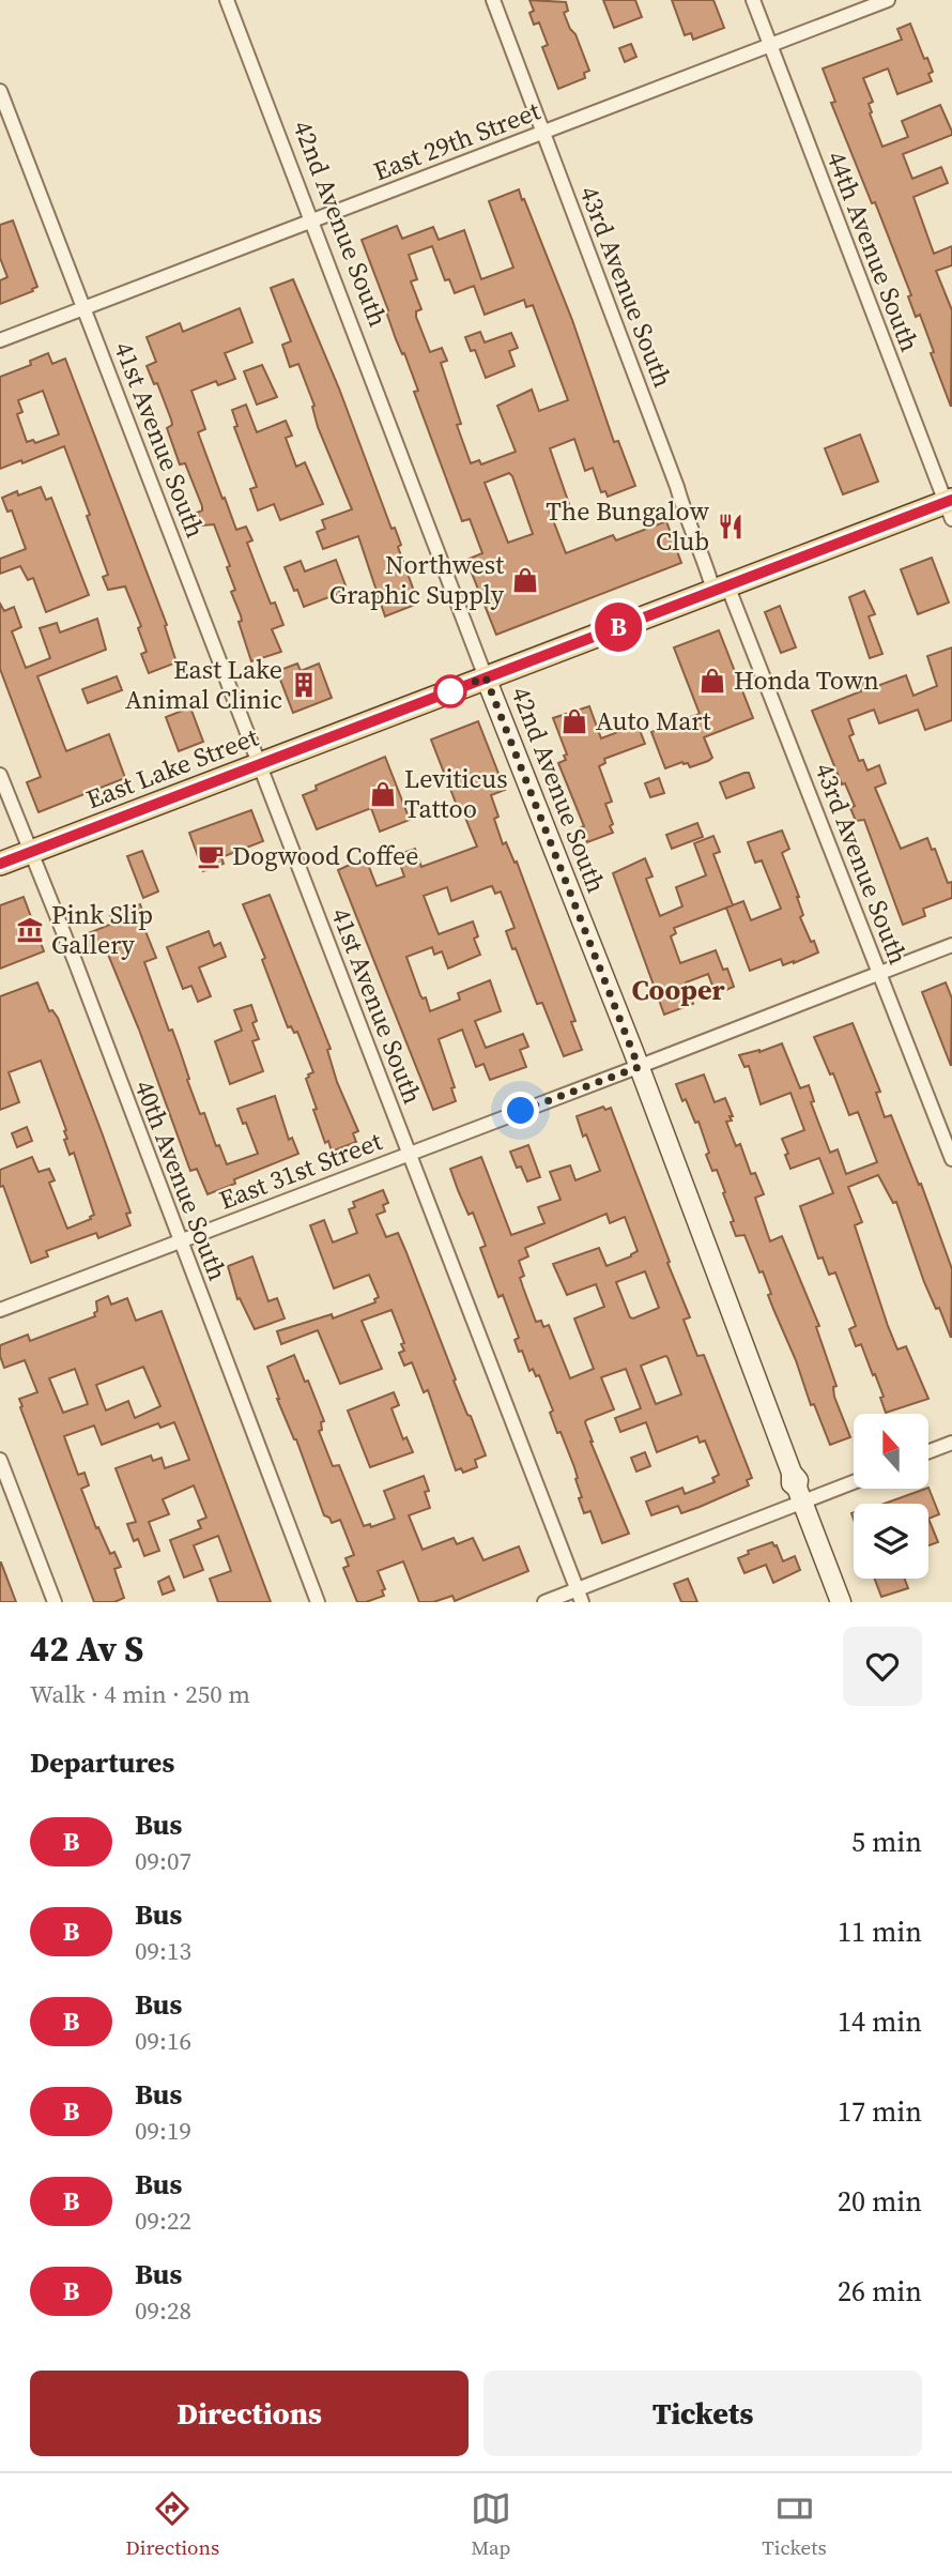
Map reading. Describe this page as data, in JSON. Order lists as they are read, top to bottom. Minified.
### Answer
{"streets":{"main road":["East Lake Street"],"street":["East 29th Street","42nd Avenue South","44th Avenue South","43rd Avenue South","41st Avenue South","East 31st Street","40th Avenue South"]},"crossings":[["East 29th Street","42nd Avenue South"],["East 29th Street","44th Avenue South"],["East 29th Street","43rd Avenue South"],["East 29th Street","41st Avenue South"],["42nd Avenue South","East Lake Street"],["42nd Avenue South","East 31st Street"],["44th Avenue South","East Lake Street"],["43rd Avenue South","East Lake Street"],["43rd Avenue South","East 31st Street"],["41st Avenue South","East Lake Street"],["41st Avenue South","East 31st Street"],["East Lake Street","40th Avenue South"],["East 31st Street","40th Avenue South"]],"districts":["Cooper"],"places":{"restaurant":["The Bungalow Club"],"shop":["Northwest Graphic Supply","Honda Town","Auto Mart","Leviticus Tattoo"],"building":["East Lake Animal Clinic"],"cafe":["Dogwood Coffee"],"museum":["Pink Slip Gallery"]},"lines":["bus line B"],"north":"top","page":{"on_map":"B","heading":[["42 Av S","Walk · 4 min · 250 m"],"Departures"],"list":[{"mark":"B","name":"Bus","note":"09:07","value":"5 min"},{"mark":"B","name":"Bus","note":"09:13","value":"11 min"},{"mark":"B","name":"Bus","note":"09:16","value":"14 min"},{"mark":"B","name":"Bus","note":"09:19","value":"17 min"},{"mark":"B","name":"Bus","note":"09:22","value":"20 min"},{"mark":"B","name":"Bus","note":"09:28","value":"26 min"}],"buttons":["Directions","Tickets"],"tabs":["Directions","Map","Tickets"]}}
